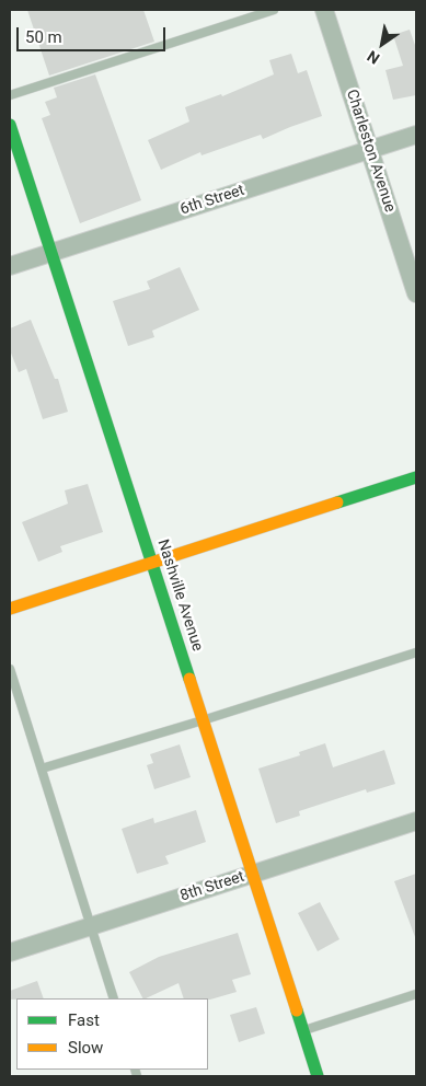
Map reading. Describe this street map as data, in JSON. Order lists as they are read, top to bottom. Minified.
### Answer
{"streets":{"street":["Charleston Avenue","6th Street","Nashville Avenue","8th Street"]},"crossings":[["Charleston Avenue","6th Street"],["6th Street","Nashville Avenue"],["Nashville Avenue","8th Street"]],"legend":["Fast","Slow"],"scale_bar":"50 m","north":"bottom left"}
